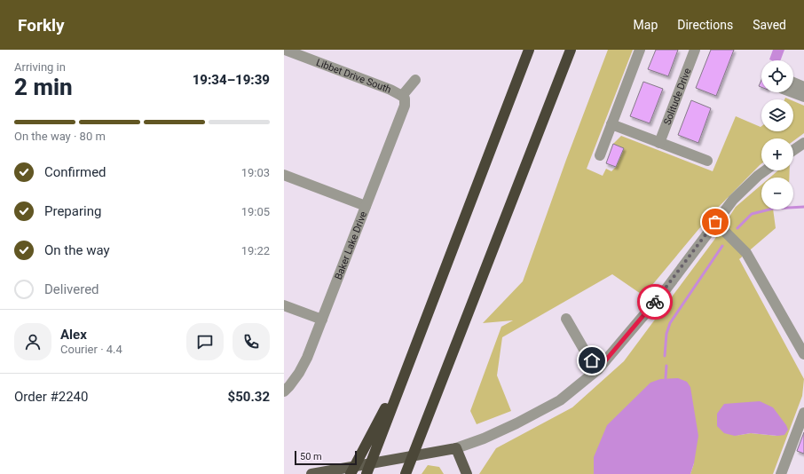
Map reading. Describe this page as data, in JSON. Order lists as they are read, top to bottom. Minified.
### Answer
{"streets":{"street":["Libbet Drive South","Solitude Drive","Baker Lake Drive"]},"crossings":[["Libbet Drive South","Baker Lake Drive"]],"scale_bar":"50 m","page":{"header":"Forkly","nav":["Map","Directions","Saved"],"heading":["2 min","Arriving in","19:34–19:39"],"panel":["Alex","Courier · 4.4","Order #2240","$50.32"],"map_buttons":["+","−"],"bar":"On the way · 80 m","list":[["Confirmed","19:03"],["Preparing","19:05"],["On the way","19:22"],"Delivered"],"scale":"50 m"}}
